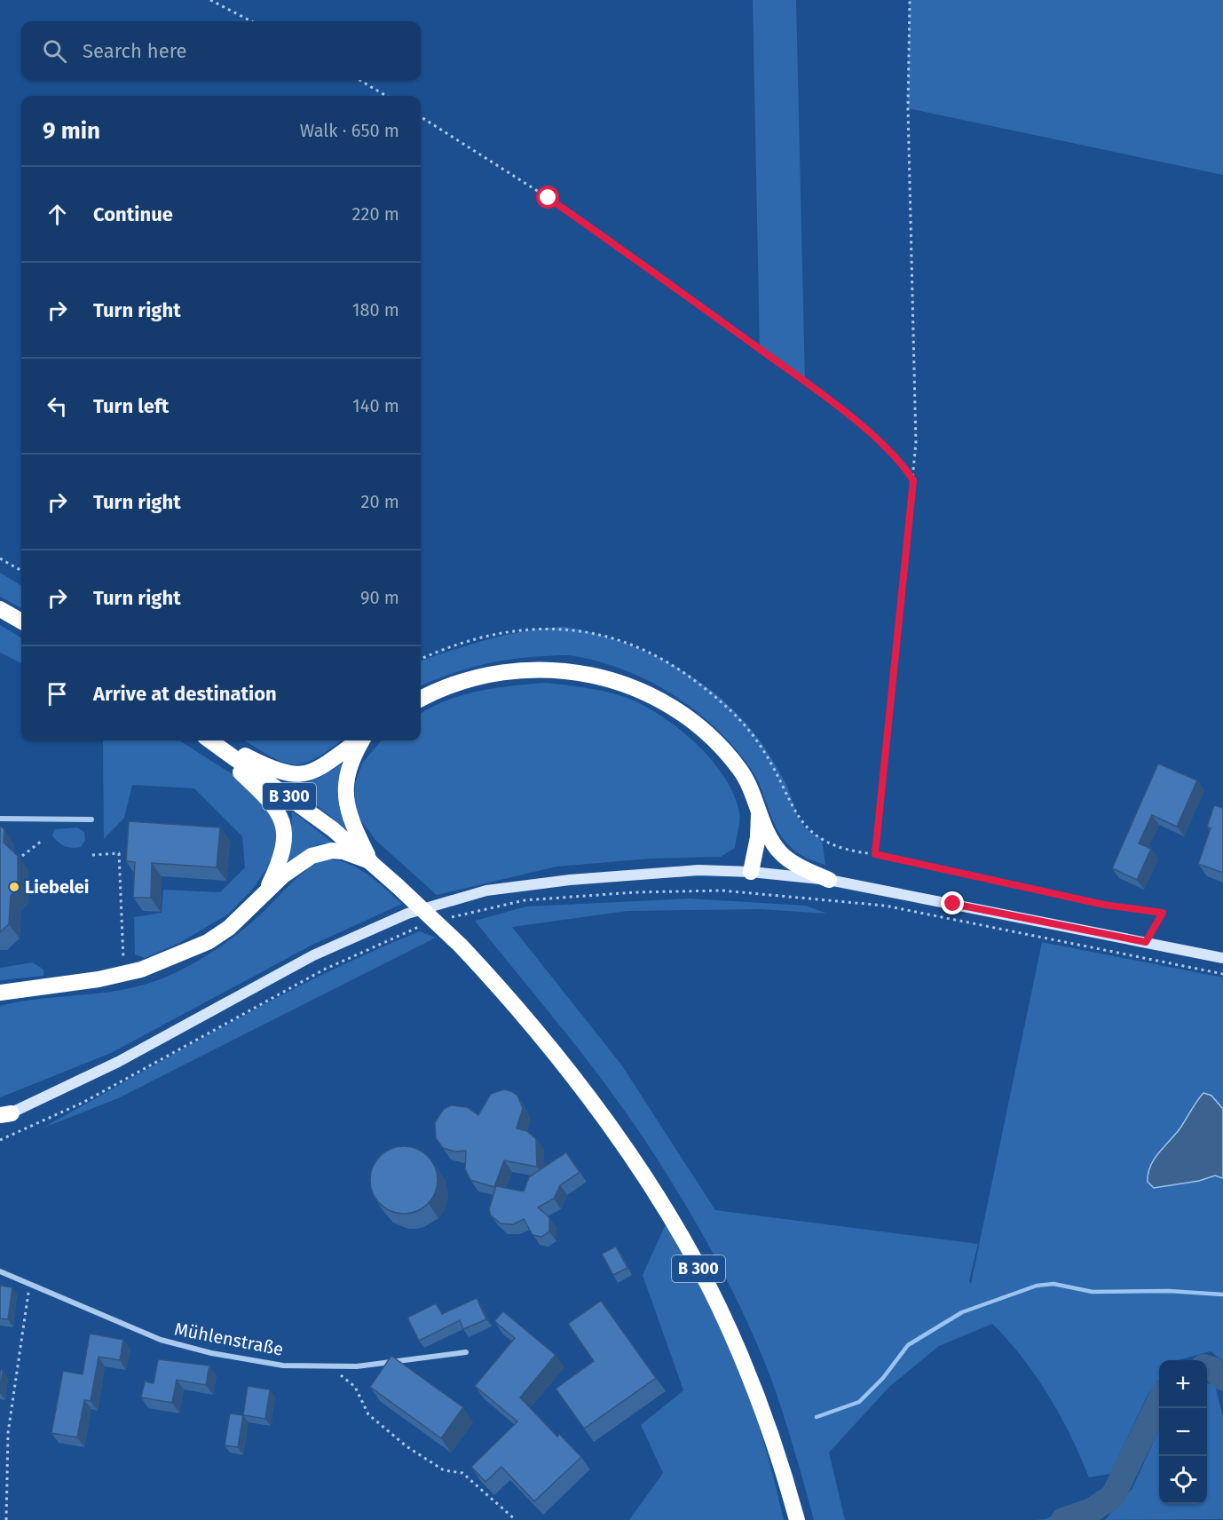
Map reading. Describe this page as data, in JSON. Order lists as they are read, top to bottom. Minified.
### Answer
{"streets":{"highway":["B 300"],"street":["Mühlenstraße"]},"places":["Liebelei"],"page":{"search":"Search here","heading":["9 min","Walk · 650 m"],"list":[["Continue","220 m"],["Turn right","180 m"],["Turn left","140 m"],["Turn right","20 m"],["Turn right","90 m"],"Arrive at destination"],"map_buttons":["+","−"]}}
